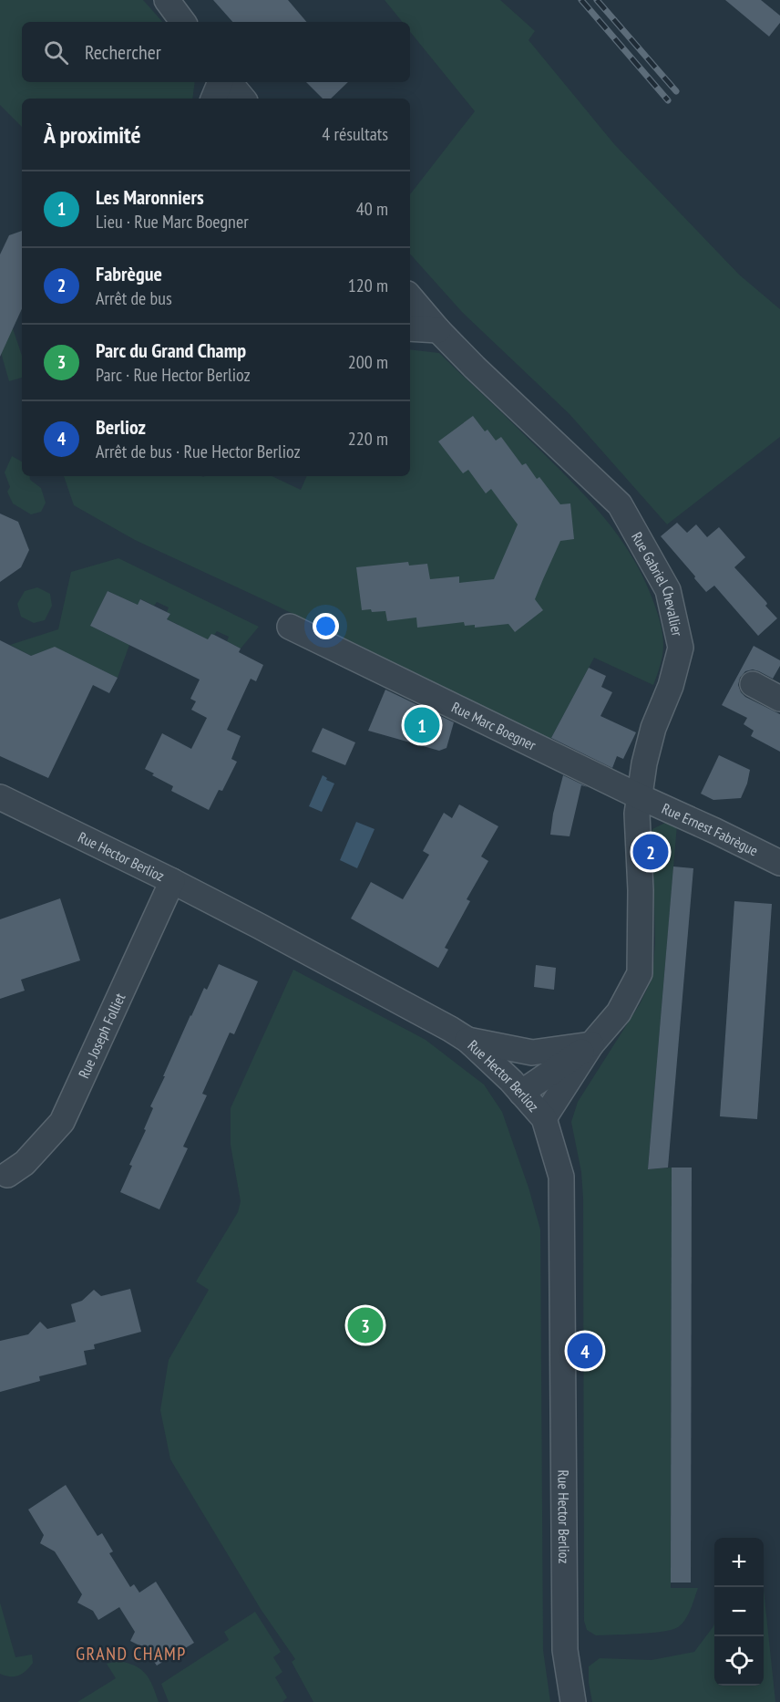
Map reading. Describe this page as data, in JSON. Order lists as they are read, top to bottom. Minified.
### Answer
{"streets":{"street":["Rue Gabriel Chevallier","Rue Marc Boegner","Rue Ernest Fabrègue","Rue Hector Berlioz","Rue Joseph Folliet"]},"crossings":[["Rue Gabriel Chevallier","Rue Marc Boegner"],["Rue Gabriel Chevallier","Rue Ernest Fabrègue"],["Rue Gabriel Chevallier","Rue Hector Berlioz"],["Rue Marc Boegner","Rue Ernest Fabrègue"],["Rue Hector Berlioz","Rue Joseph Folliet"]],"districts":["GRAND CHAMP"],"page":{"search":"Rechercher","heading":["À proximité","4 résultats"],"list":[{"mark":"1","name":"Les Maronniers","note":"Lieu · Rue Marc Boegner","value":"40 m"},{"mark":"2","name":"Fabrègue","note":"Arrêt de bus","value":"120 m"},{"mark":"3","name":"Parc du Grand Champ","note":"Parc · Rue Hector Berlioz","value":"200 m"},{"mark":"4","name":"Berlioz","note":"Arrêt de bus · Rue Hector Berlioz","value":"220 m"}],"pins":["1","2","3","4"],"map_buttons":["+","−"]}}
